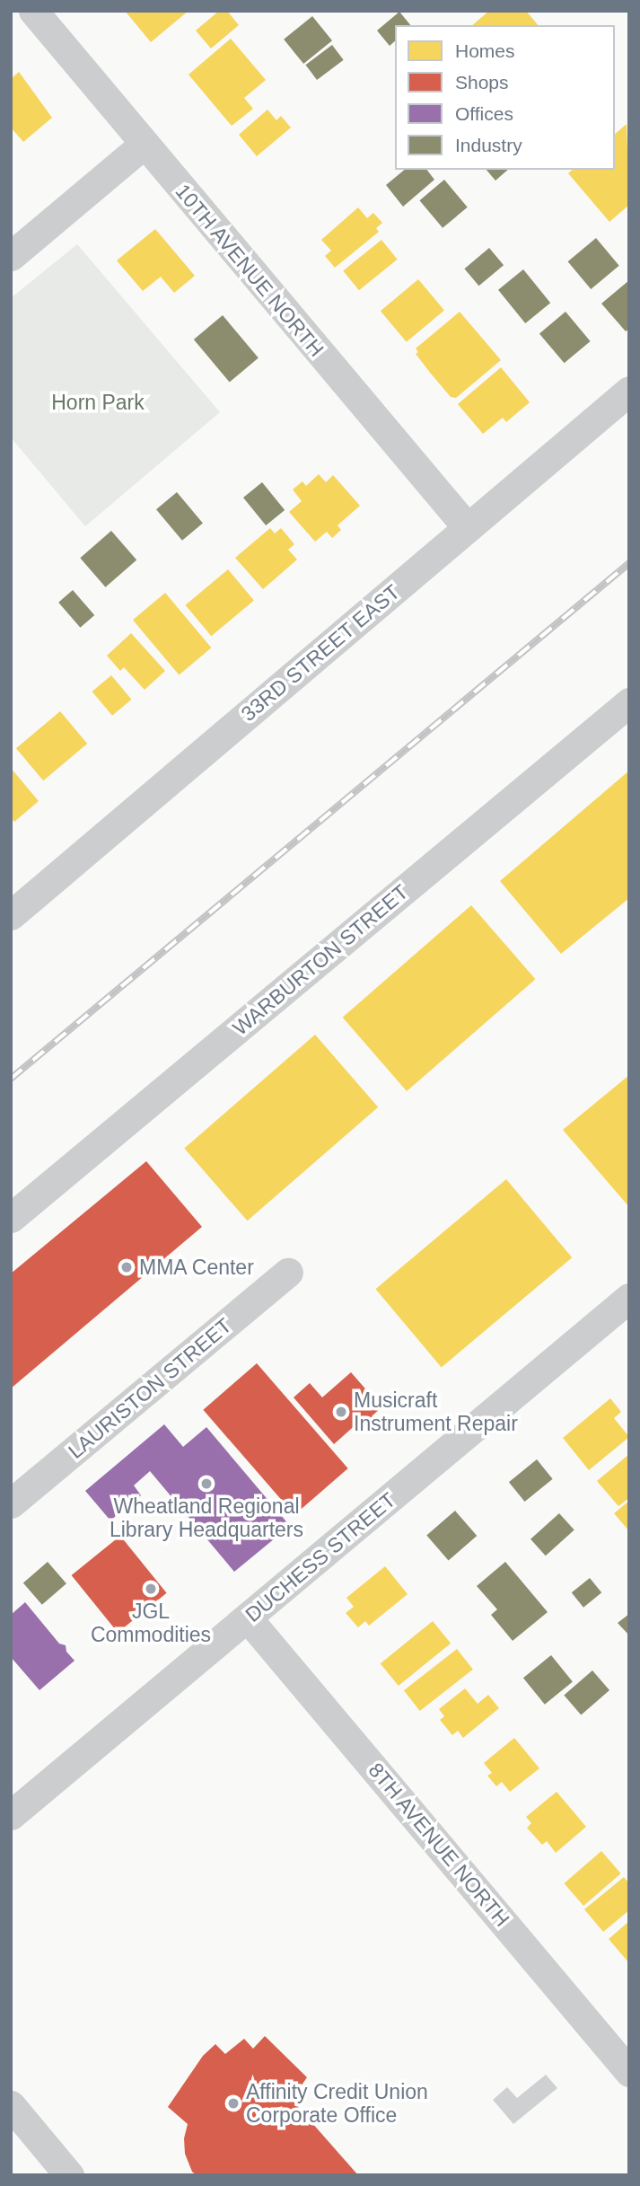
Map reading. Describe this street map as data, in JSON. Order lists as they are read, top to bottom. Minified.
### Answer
{"streets":{"street":["10TH AVENUE NORTH","33RD STREET EAST","WARBURTON STREET","LAURISTON STREET","DUCHESS STREET","8TH AVENUE NORTH"]},"crossings":[["10TH AVENUE NORTH","33RD STREET EAST"],["DUCHESS STREET","8TH AVENUE NORTH"]],"parks":["Horn Park"],"places":["MMA Center","Musicraft Instrument Repair","Wheatland Regional Library Headquarters","JGL Commodities","Affinity Credit Union Corporate Office"],"legend":["Homes","Shops","Offices","Industry"]}
